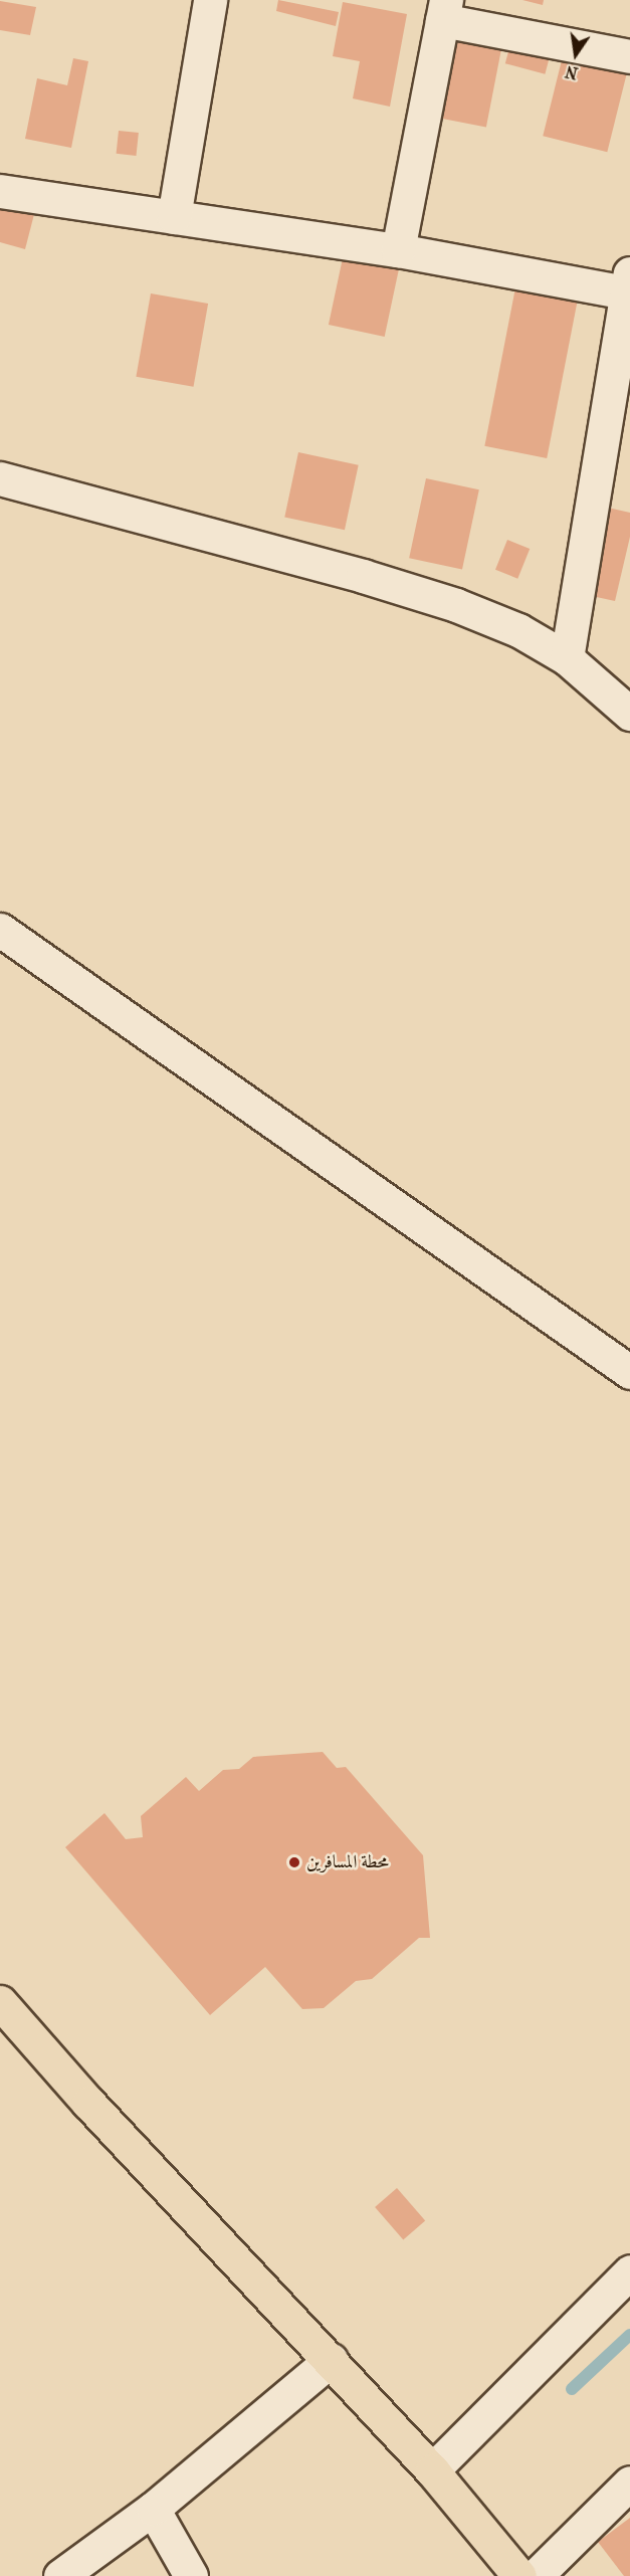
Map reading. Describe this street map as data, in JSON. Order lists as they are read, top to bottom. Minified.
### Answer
{"places":["محطة المسافرين"],"north":"bottom"}
